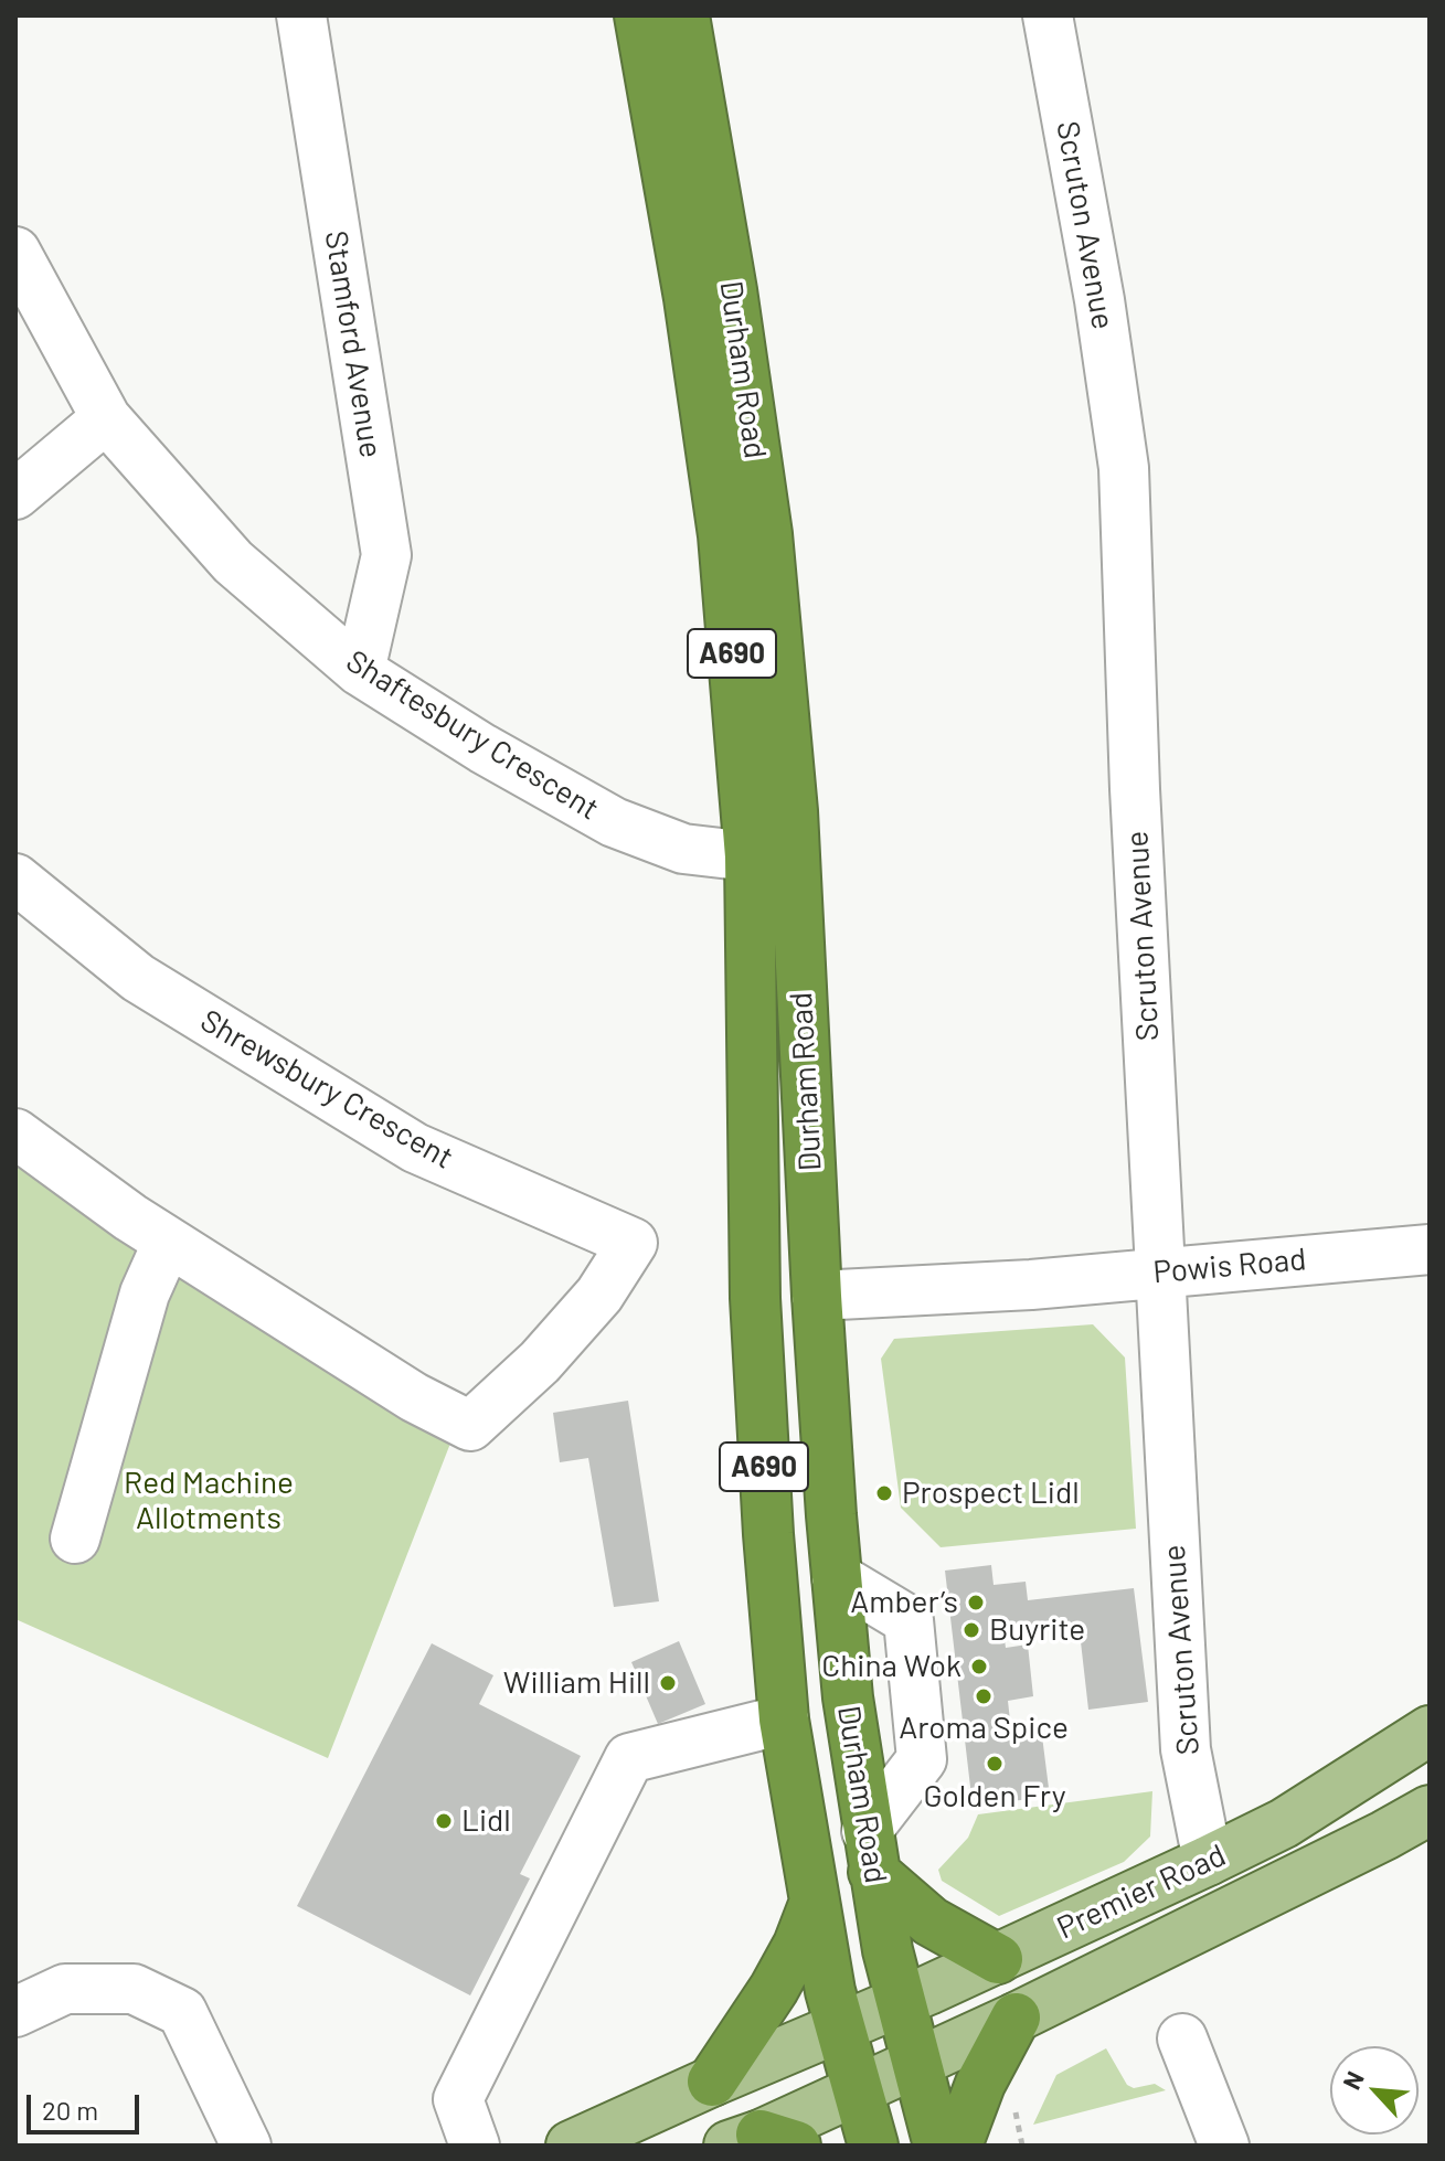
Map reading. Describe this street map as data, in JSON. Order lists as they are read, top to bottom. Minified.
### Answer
{"streets":{"highway":["Durham Road","A690"],"main road":["Premier Road"],"street":["Scruton Avenue","Stamford Avenue","Shaftesbury Crescent","Shrewsbury Crescent","Powis Road"]},"crossings":[["Scruton Avenue","Powis Road"],["Scruton Avenue","Premier Road"],["Stamford Avenue","Shaftesbury Crescent"],["Durham Road","Shaftesbury Crescent"],["Durham Road","Powis Road"],["Durham Road","Premier Road"]],"parks":["Red Machine Allotments"],"places":["Prospect Lidl","Amber’s","Buyrite","China Wok","William Hill","Aroma Spice","Golden Fry","Lidl"],"scale_bar":"20 m","north":"top left"}
